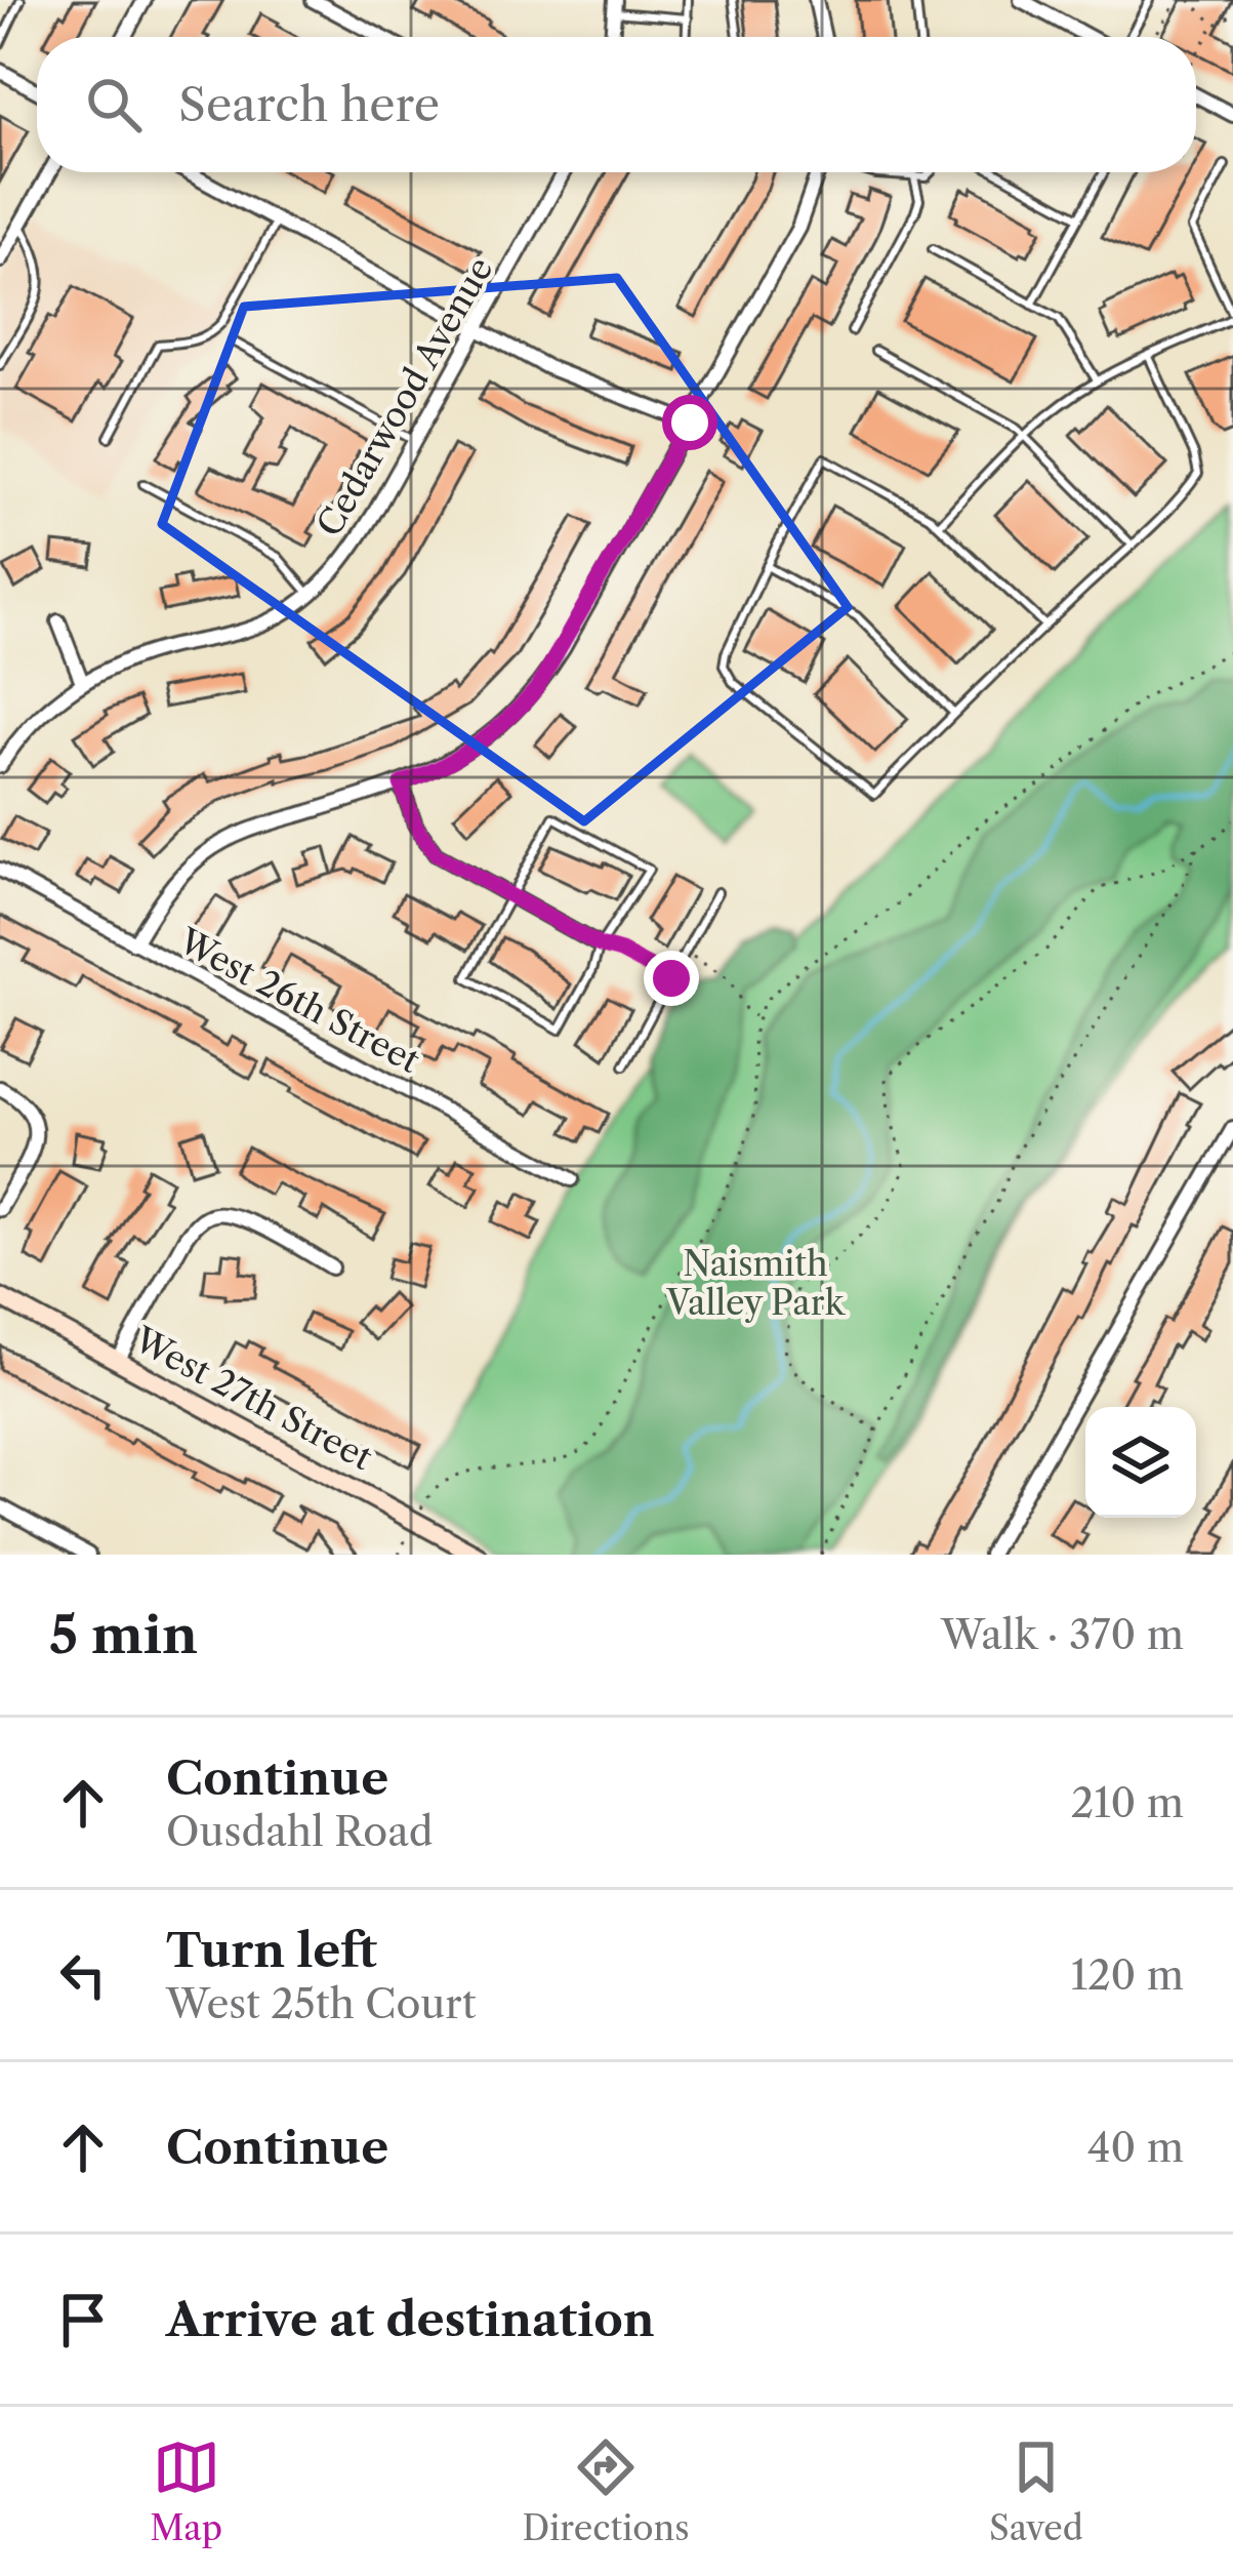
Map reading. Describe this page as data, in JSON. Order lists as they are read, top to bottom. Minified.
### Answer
{"streets":{"street":["Cedarwood Avenue","West 26th Street","West 27th Street"]},"parks":["Naismith Valley Park"],"page":{"search":"Search here","heading":["5 min","Walk · 370 m"],"list":[["Continue","Ousdahl Road","210 m"],["Turn left","West 25th Court","120 m"],["Continue","40 m"],"Arrive at destination"],"nav":["Map","Directions","Saved"]}}
